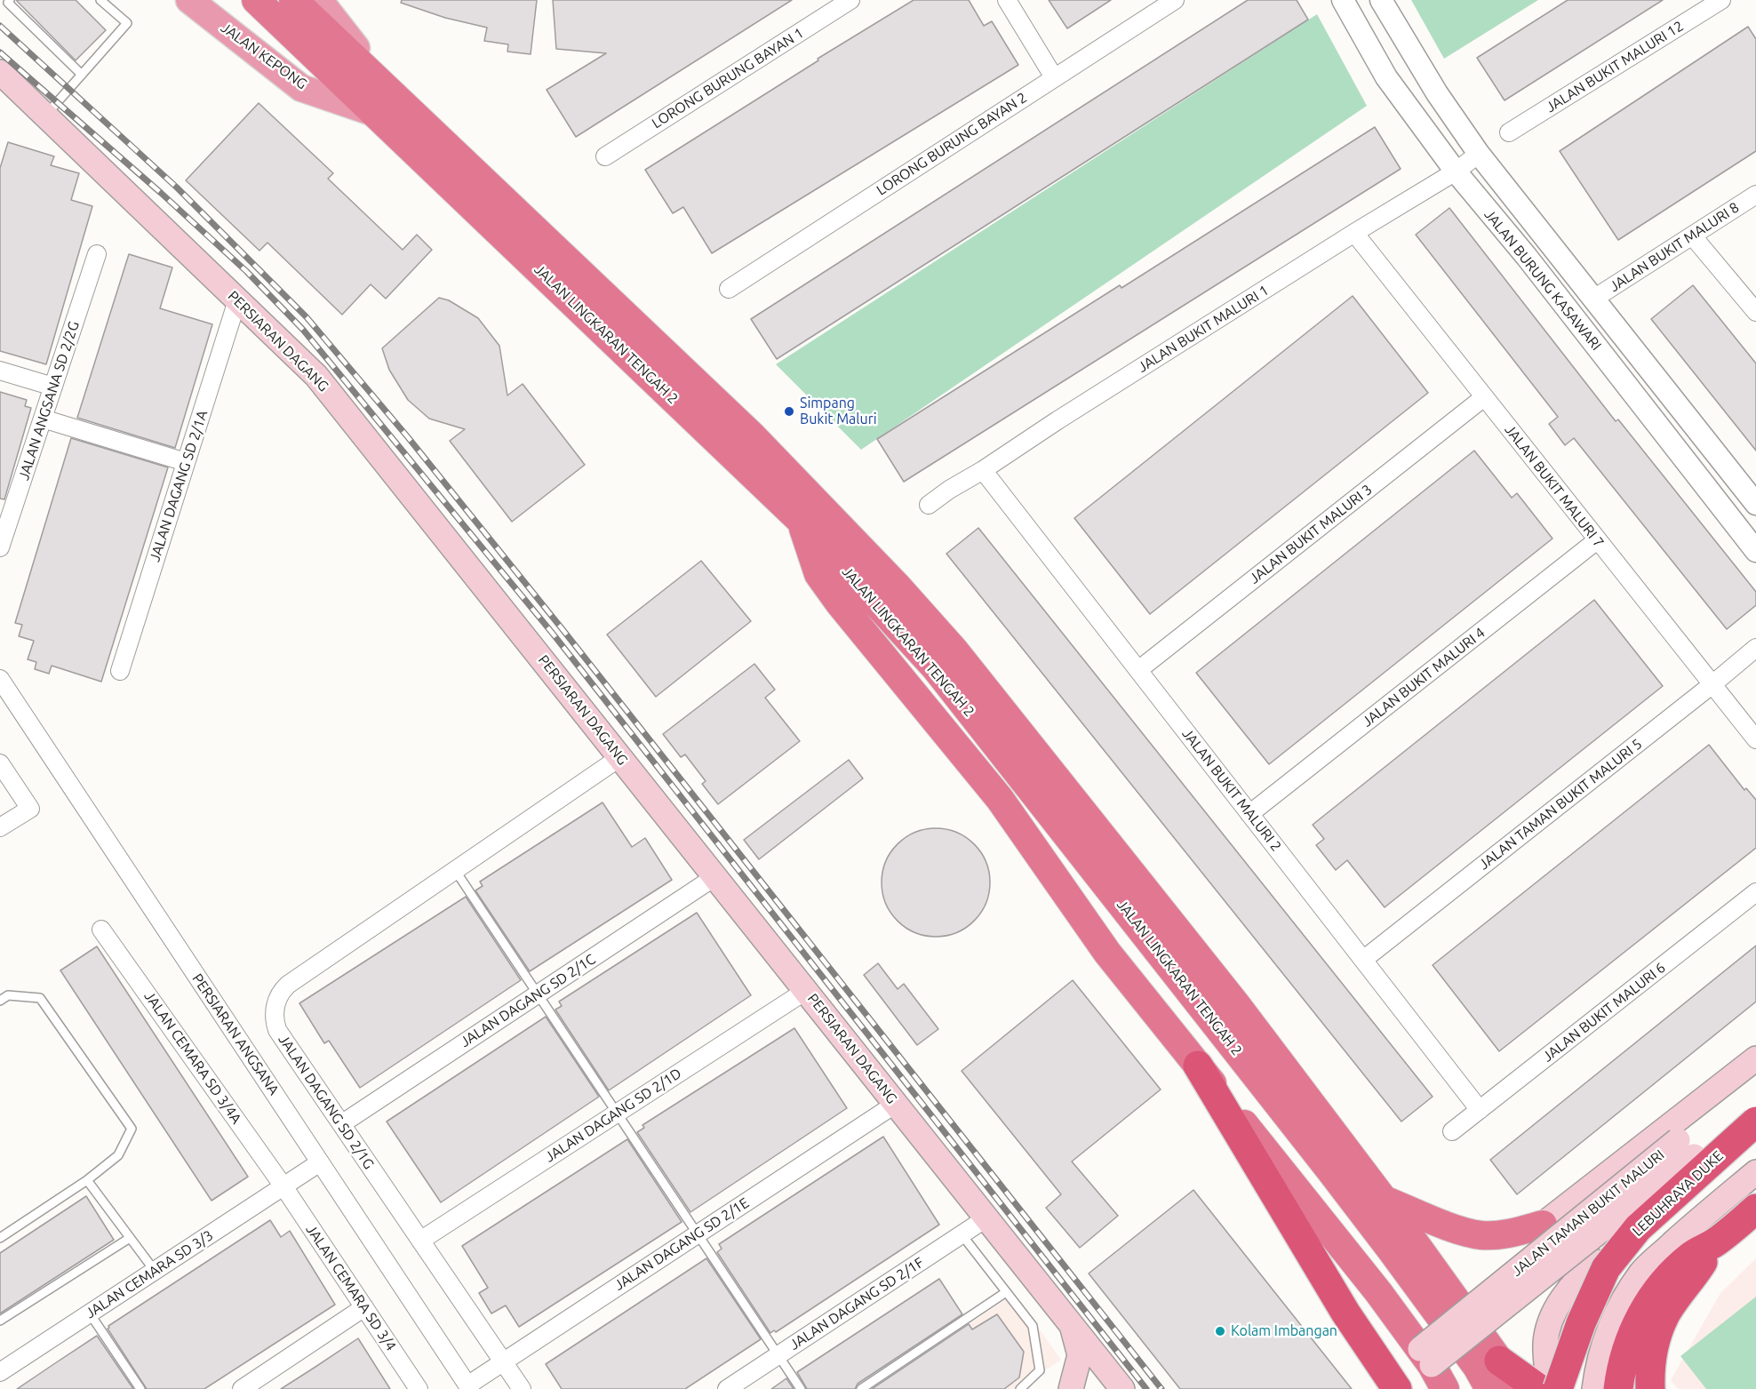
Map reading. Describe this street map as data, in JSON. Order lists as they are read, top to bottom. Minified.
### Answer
{"streets":{"highway":["JALAN LINGKARAN TENGAH 2","LEBUHRAYA DUKE"],"main road":["JALAN KEPONG","PERSIARAN DAGANG","JALAN TAMAN BUKIT MALURI"],"street":["JALAN BUKIT MALURI 12","LORONG BURUNG BAYAN 1","LORONG BURUNG BAYAN 2","JALAN BUKIT MALURI 8","JALAN BURUNG KASAWARI","JALAN BUKIT MALURI 1","JALAN ANGSANA SD 2/2G","JALAN DAGANG SD 2/1A","JALAN BUKIT MALURI 7","JALAN BUKIT MALURI 3","JALAN BUKIT MALURI 4","JALAN BUKIT MALURI 2","JALAN TAMAN BUKIT MALURI 5","JALAN DAGANG SD 2/1C","JALAN BUKIT MALURI 6","PERSIARAN ANGSANA","JALAN CEMARA SD 3/4A","JALAN DAGANG SD 2/1G","JALAN DAGANG SD 2/1D","JALAN DAGANG SD 2/1E","JALAN CEMARA SD 3/3","JALAN CEMARA SD 3/4","JALAN DAGANG SD 2/1F"]},"crossings":[["JALAN KEPONG","JALAN LINGKARAN TENGAH 2"],["JALAN BUKIT MALURI 8","JALAN BURUNG KASAWARI"],["JALAN BURUNG KASAWARI","JALAN BUKIT MALURI 1"],["JALAN BUKIT MALURI 1","JALAN BUKIT MALURI 7"],["JALAN BUKIT MALURI 1","JALAN BUKIT MALURI 2"],["PERSIARAN DAGANG","JALAN DAGANG SD 2/1A"],["PERSIARAN DAGANG","JALAN DAGANG SD 2/1C"],["PERSIARAN DAGANG","JALAN DAGANG SD 2/1G"],["PERSIARAN DAGANG","JALAN DAGANG SD 2/1D"],["PERSIARAN DAGANG","JALAN DAGANG SD 2/1E"],["PERSIARAN DAGANG","JALAN DAGANG SD 2/1F"],["JALAN BUKIT MALURI 7","JALAN BUKIT MALURI 3"],["JALAN BUKIT MALURI 7","JALAN BUKIT MALURI 4"],["JALAN BUKIT MALURI 7","JALAN TAMAN BUKIT MALURI 5"],["JALAN BUKIT MALURI 3","JALAN BUKIT MALURI 2"],["JALAN BUKIT MALURI 4","JALAN BUKIT MALURI 2"],["JALAN BUKIT MALURI 2","JALAN TAMAN BUKIT MALURI 5"],["JALAN BUKIT MALURI 2","JALAN BUKIT MALURI 6"],["JALAN DAGANG SD 2/1C","JALAN DAGANG SD 2/1G"],["PERSIARAN ANGSANA","JALAN DAGANG SD 2/1E"],["PERSIARAN ANGSANA","JALAN CEMARA SD 3/3"],["JALAN CEMARA SD 3/4A","JALAN CEMARA SD 3/3"],["JALAN CEMARA SD 3/4A","JALAN CEMARA SD 3/4"],["JALAN DAGANG SD 2/1G","JALAN DAGANG SD 2/1D"],["JALAN DAGANG SD 2/1G","JALAN DAGANG SD 2/1E"],["JALAN CEMARA SD 3/3","JALAN CEMARA SD 3/4"]],"places":["Simpang Bukit Maluri","Kolam Imbangan"]}
